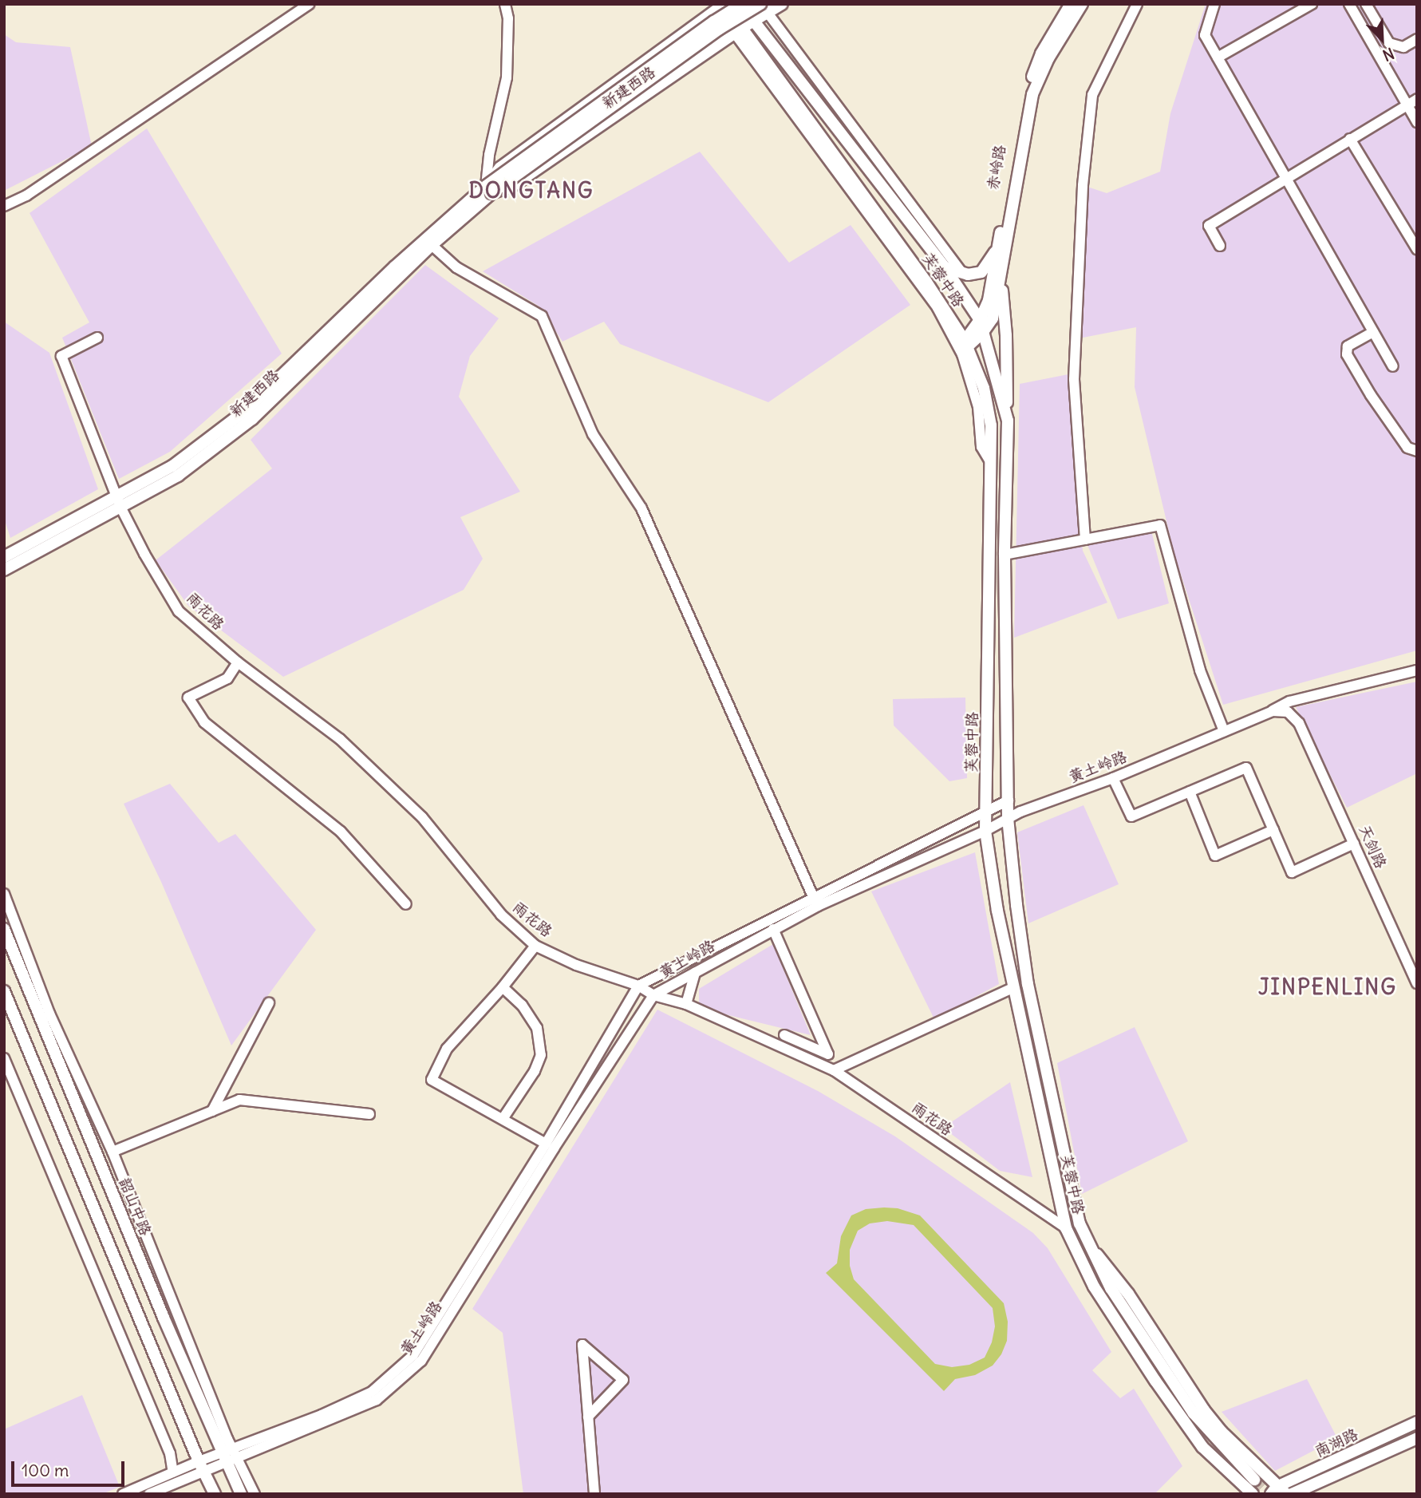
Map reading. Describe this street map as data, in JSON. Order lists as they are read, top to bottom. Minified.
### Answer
{"streets":{"main road":["新建西路","赤岭路","芙蓉中路","韶山中路","南湖路"],"street":["雨花路","黄土岭路","天剑路"]},"crossings":[["新建西路","芙蓉中路"],["新建西路","雨花路"],["赤岭路","芙蓉中路"],["芙蓉中路","雨花路"],["芙蓉中路","黄土岭路"],["雨花路","黄土岭路"],["黄土岭路","天剑路"],["黄土岭路","韶山中路"]],"districts":["DONGTANG","JINPENLING"],"scale_bar":"100 m","north":"bottom right"}
